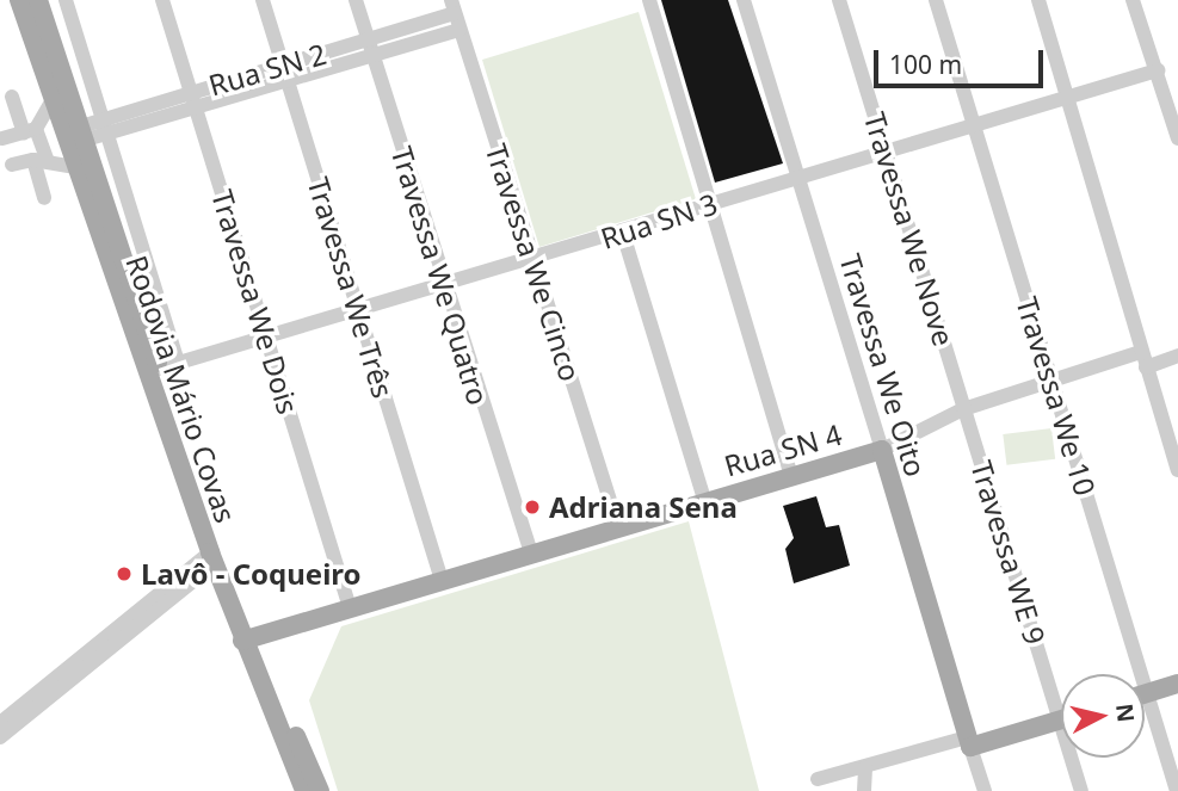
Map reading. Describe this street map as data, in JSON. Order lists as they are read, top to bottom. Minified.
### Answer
{"streets":{"main road":["Travessa We Oito","Rodovia Mário Covas","Rua SN 4"],"street":["Rua SN 2","Rua SN 3","Travessa We Nove","Travessa We Cinco","Travessa We Quatro","Travessa We Três","Travessa We Dois","Travessa We 10","Travessa WE 9"]},"crossings":[["Rua SN 2","Travessa We Cinco"],["Rua SN 2","Travessa We Quatro"],["Rua SN 2","Travessa We Três"],["Rua SN 2","Travessa We Dois"],["Rua SN 2","Rodovia Mário Covas"],["Rua SN 3","Travessa We Nove"],["Rua SN 3","Travessa We Cinco"],["Rua SN 3","Travessa We Quatro"],["Rua SN 3","Travessa We Três"],["Rua SN 3","Travessa We Dois"],["Rua SN 3","Travessa We Oito"],["Rua SN 3","Rodovia Mário Covas"],["Rua SN 3","Travessa We 10"],["Travessa We Nove","Rua SN 4"],["Travessa We Nove","Travessa WE 9"],["Travessa We Cinco","Rua SN 4"],["Travessa We Quatro","Rua SN 4"],["Travessa We Três","Rua SN 4"],["Travessa We Dois","Rua SN 4"],["Travessa We Oito","Rua SN 4"],["Rodovia Mário Covas","Rua SN 4"],["Travessa We 10","Rua SN 4"],["Rua SN 4","Travessa WE 9"]],"places":["Adriana Sena","Lavô - Coqueiro"],"scale_bar":"100 m","north":"right"}
